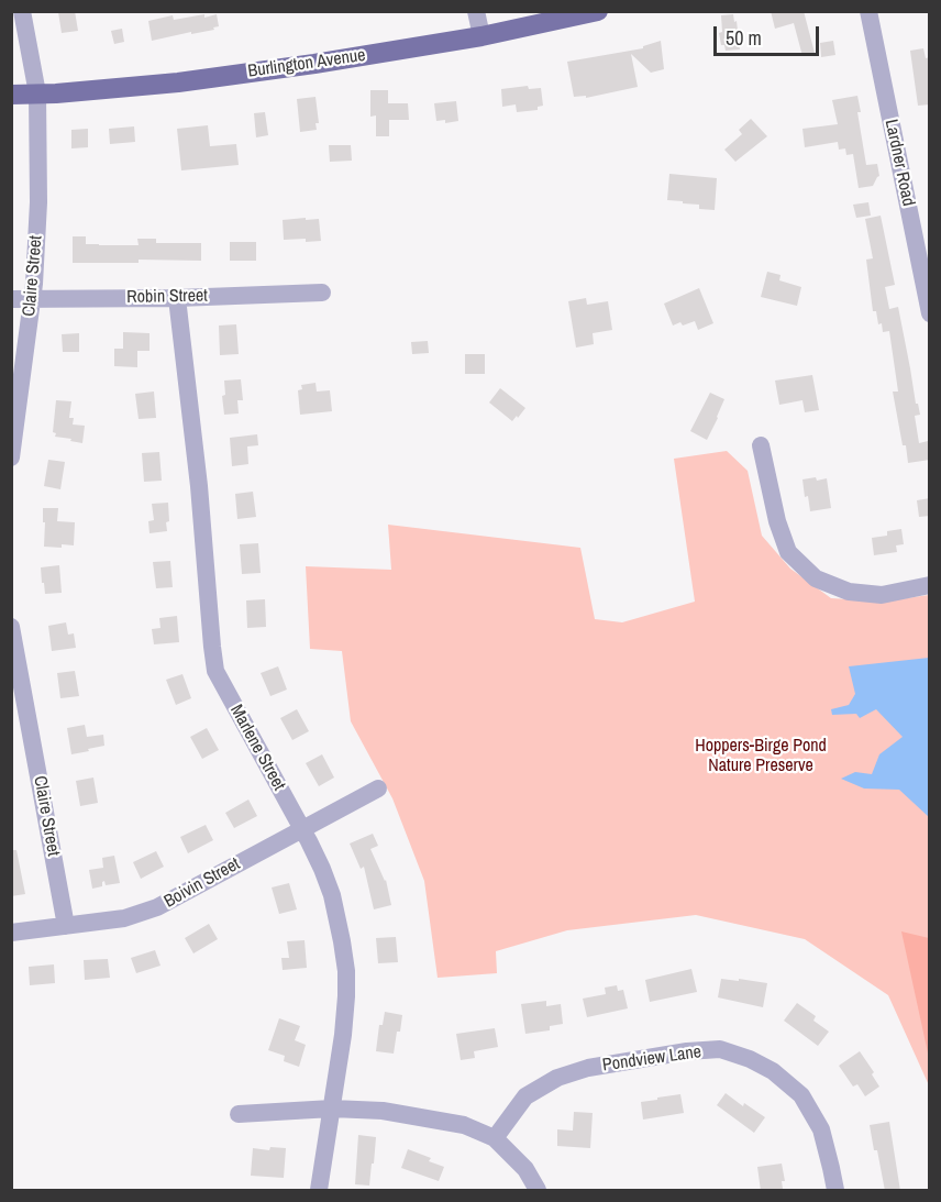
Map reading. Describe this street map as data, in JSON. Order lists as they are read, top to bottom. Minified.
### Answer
{"streets":{"main road":["Burlington Avenue"],"street":["Lardner Road","Claire Street","Robin Street","Marlene Street","Boivin Street","Pondview Lane"]},"crossings":[["Burlington Avenue","Claire Street"],["Claire Street","Robin Street"],["Claire Street","Boivin Street"],["Robin Street","Marlene Street"],["Marlene Street","Boivin Street"]],"parks":["Hoppers-Birge Pond Nature Preserve"],"scale_bar":"50 m"}
